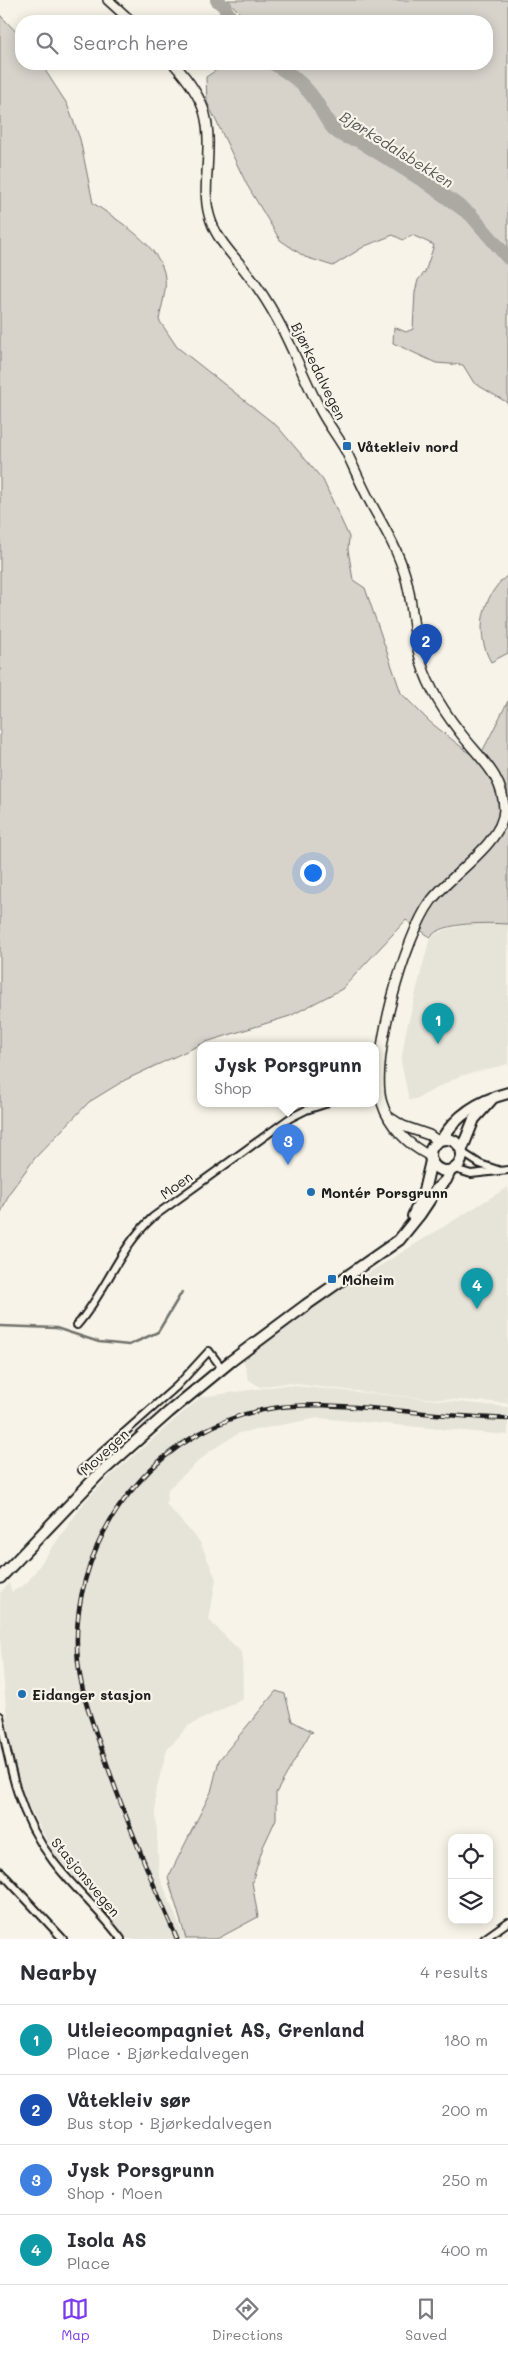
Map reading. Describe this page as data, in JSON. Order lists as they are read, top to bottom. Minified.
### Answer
{"streets":{"main road":["Bjørkedalvegen","Movegen"],"street":["Moen","Stasjonsvegen"]},"water":["Bjørkedalsbekken"],"places":{"transit":["Våtekleiv nord","Moheim"],"other":["Montér Porsgrunn","Eidanger stasjon"]},"page":{"search":"Search here","pins":["2","1","3","4"],"popup":["Jysk Porsgrunn","Shop"],"heading":["Nearby","4 results"],"list":[{"mark":"1","name":"Utleiecompagniet AS, Grenland","note":"Place · Bjørkedalvegen","value":"180 m"},{"mark":"2","name":"Våtekleiv sør","note":"Bus stop · Bjørkedalvegen","value":"200 m"},{"mark":"3","name":"Jysk Porsgrunn","note":"Shop · Moen","value":"250 m"},{"mark":"4","name":"Isola AS","note":"Place","value":"400 m"}],"nav":["Map","Directions","Saved"]}}
